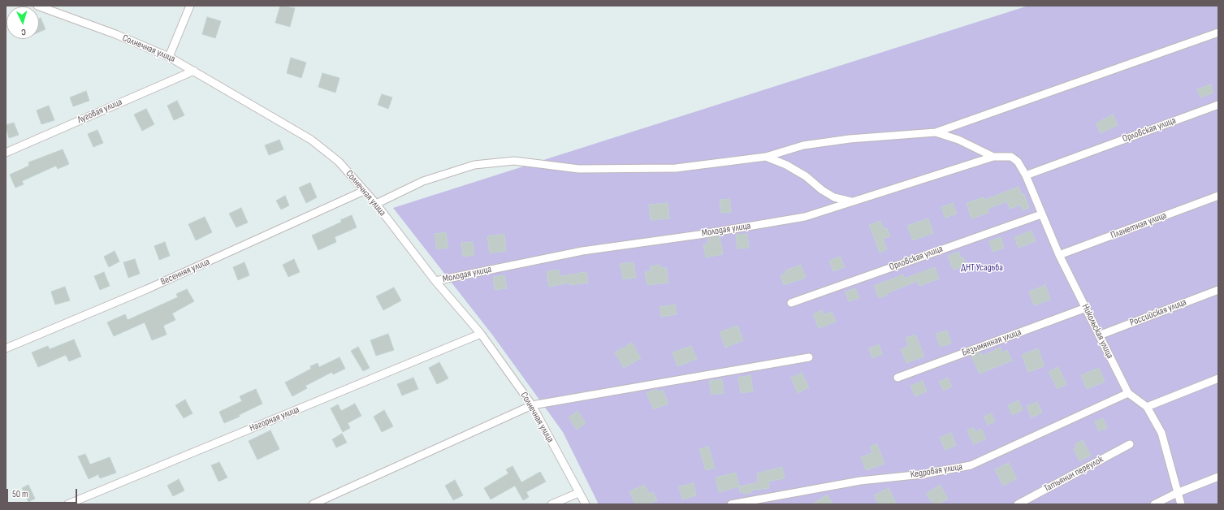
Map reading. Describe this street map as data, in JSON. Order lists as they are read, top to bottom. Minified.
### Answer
{"streets":{"street":["Солнечная улица","Луговая улица","Орловская улица","Планетная улица","Молодая улица","Весенняя улица","Российская улица","Никольская улица","Безымянная улица","Нагорная улица","Кедровая улица","Татьянин переулок"]},"crossings":[["Солнечная улица","Луговая улица"],["Солнечная улица","Молодая улица"],["Солнечная улица","Весенняя улица"],["Солнечная улица","Нагорная улица"],["Орловская улица","Никольская улица"],["Планетная улица","Никольская улица"],["Молодая улица","Никольская улица"],["Российская улица","Никольская улица"],["Никольская улица","Безымянная улица"],["Никольская улица","Кедровая улица"]],"parks":["ДНТ Усадьба"],"scale_bar":"50 m","north":"bottom"}
